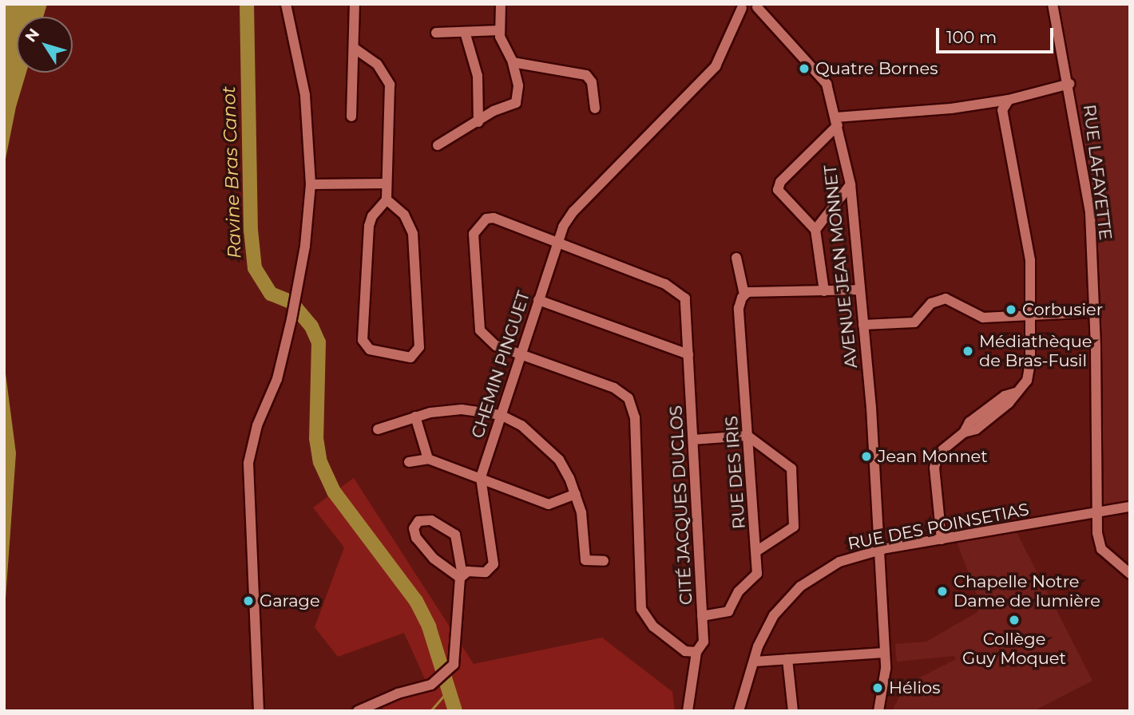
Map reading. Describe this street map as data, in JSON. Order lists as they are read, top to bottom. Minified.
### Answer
{"streets":{"street":["RUE LAFAYETTE","AVENUE JEAN MONNET","CHEMIN PINGUET","RUE DES IRIS","CITÉ JACQUES DUCLOS","RUE DES POINSETIAS"]},"crossings":[["RUE LAFAYETTE","RUE DES POINSETIAS"],["AVENUE JEAN MONNET","RUE DES POINSETIAS"],["CHEMIN PINGUET","CITÉ JACQUES DUCLOS"],["RUE DES IRIS","CITÉ JACQUES DUCLOS"]],"water":["Ravine Bras Canot"],"places":["Quatre Bornes","Corbusier","Médiathèque de Bras-Fusil","Jean Monnet","Chapelle Notre Dame de lumière","Garage","Collège Guy Moquet","Hélios"],"scale_bar":"100 m","north":"top left"}
